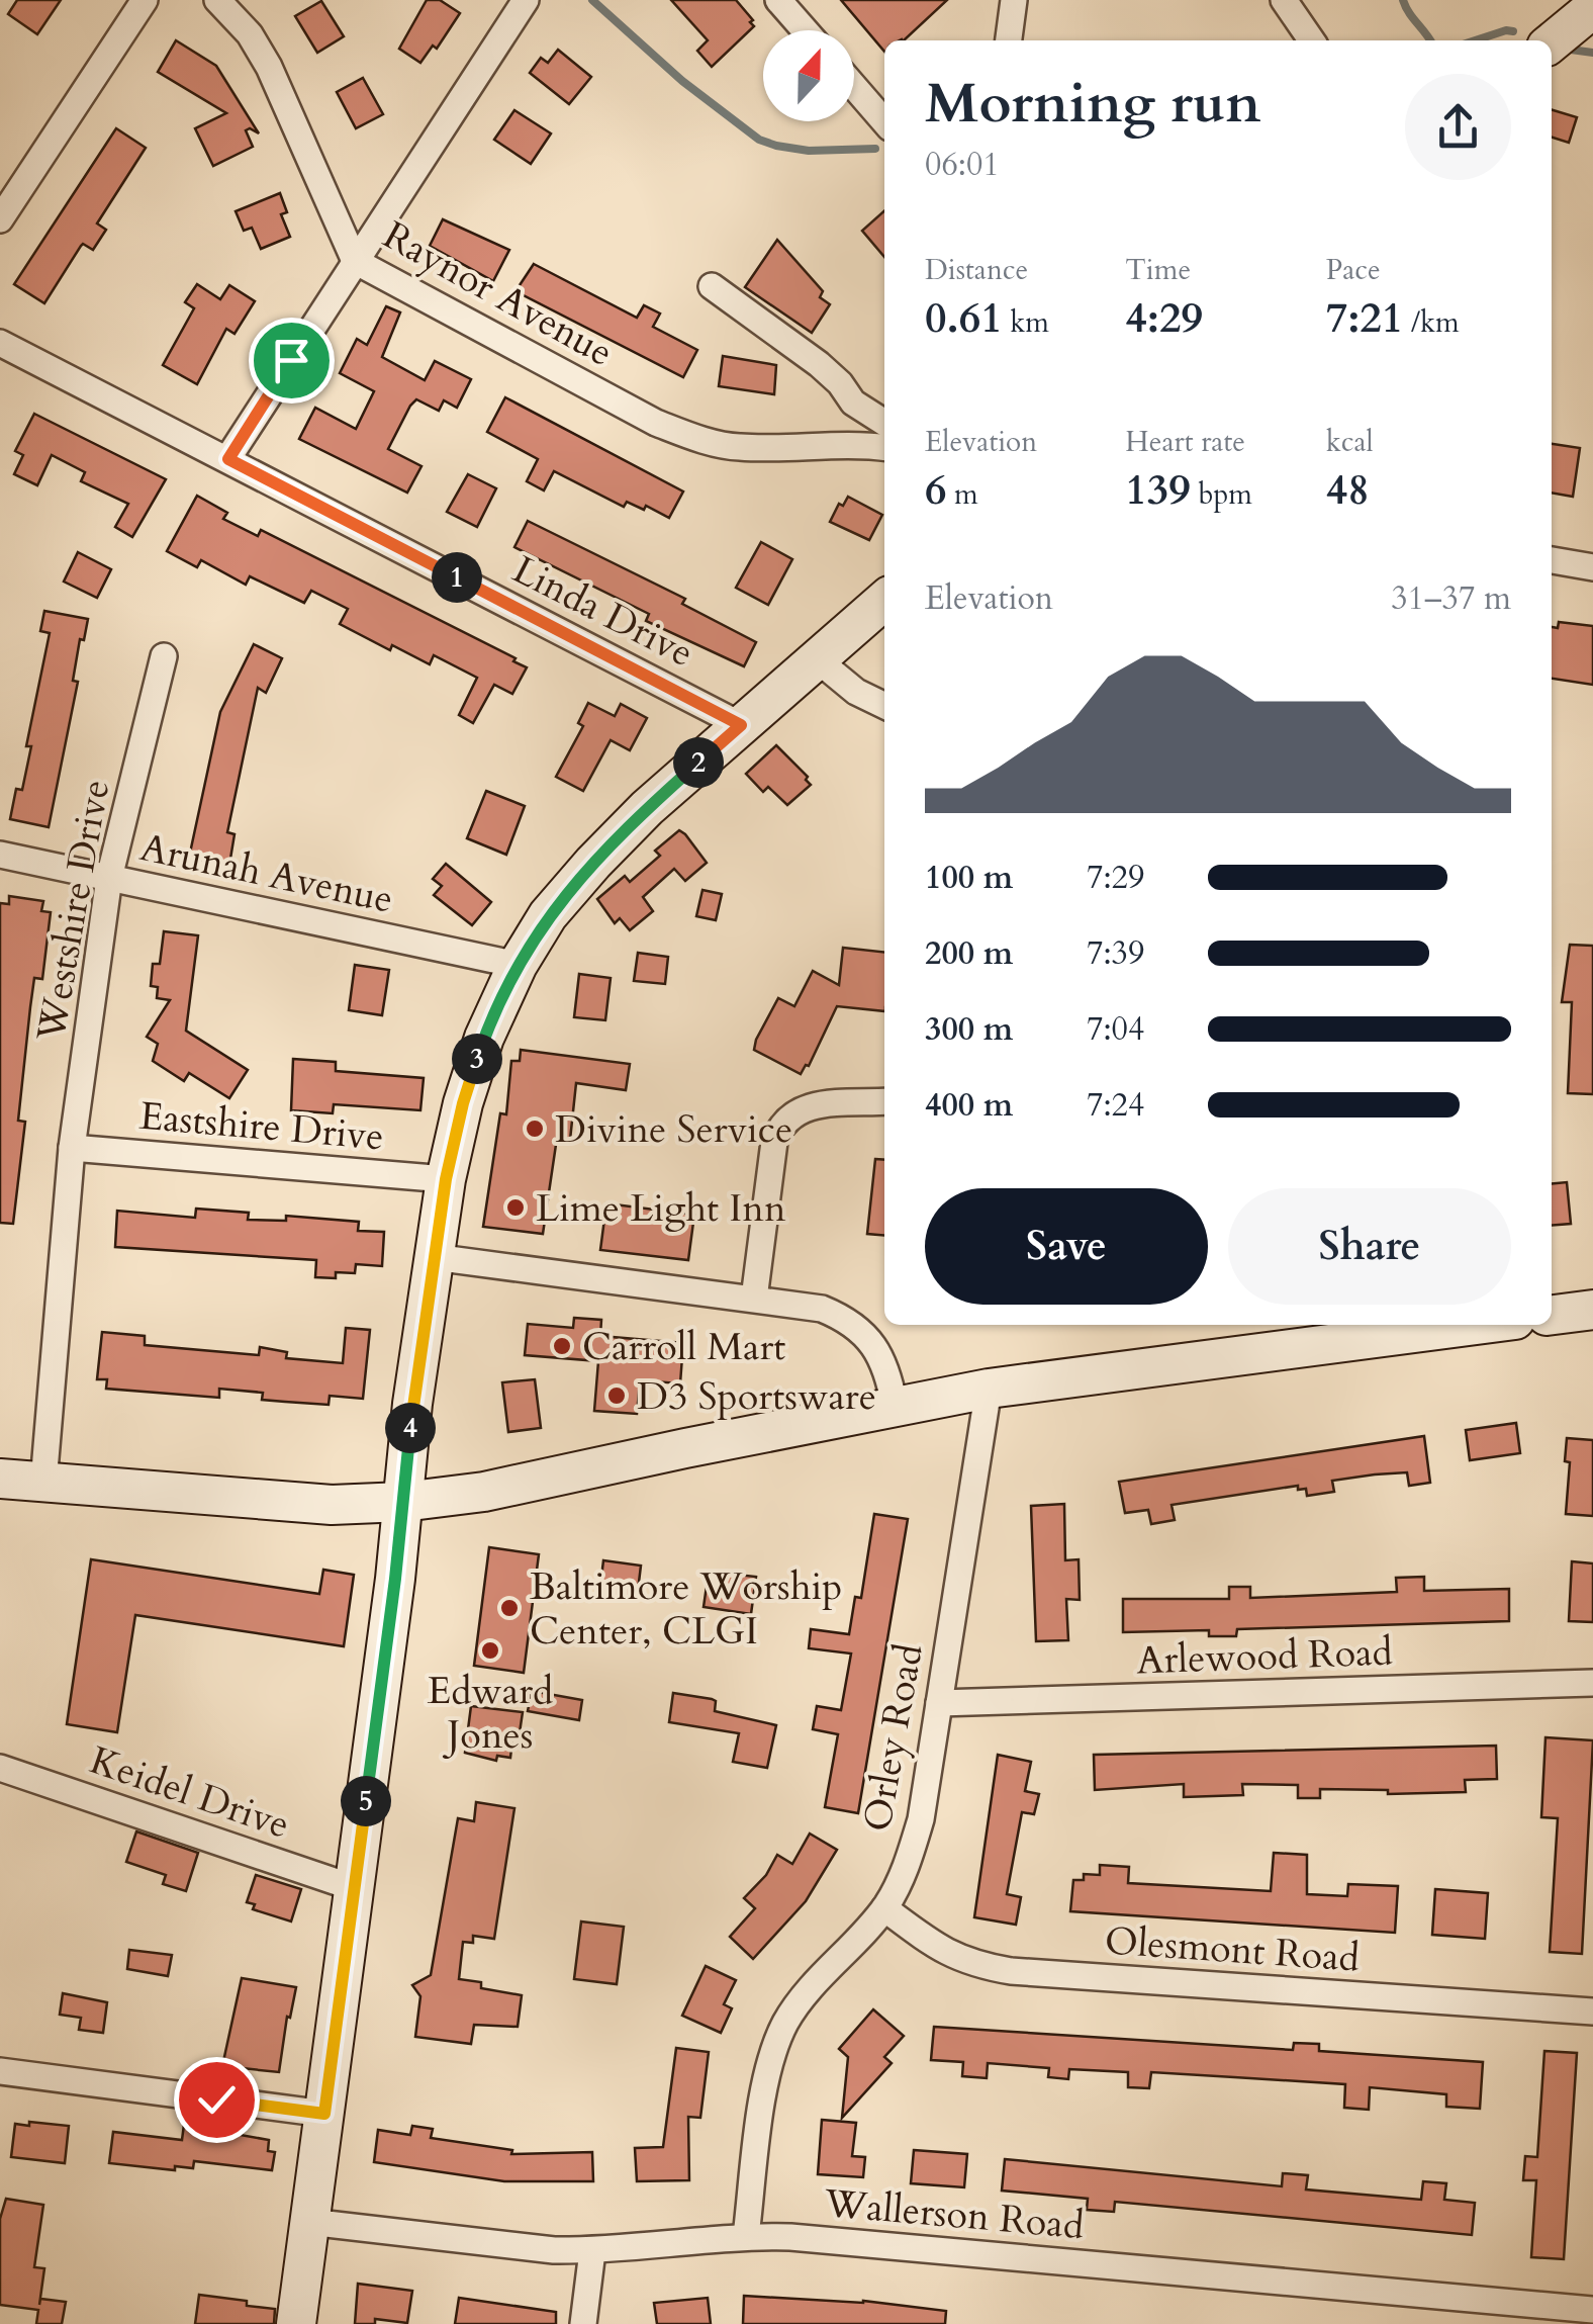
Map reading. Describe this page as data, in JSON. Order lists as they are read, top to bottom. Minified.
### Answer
{"streets":{"street":["Raynor Avenue","Linda Drive","Arunah Avenue","Westshire Drive","Eastshire Drive","Arlewood Road","Orley Road","Keidel Drive","Olesmont Road","Wallerson Road"]},"crossings":[["Arunah Avenue","Westshire Drive"],["Westshire Drive","Eastshire Drive"],["Arlewood Road","Orley Road"],["Orley Road","Olesmont Road"],["Orley Road","Wallerson Road"]],"places":["Divine Service","Lime Light Inn","Carroll Mart","D3 Sportsware","Baltimore Worship Center, CLGI","Edward Jones"],"north":"top","page":{"heading":["Morning run","06:01"],"stats":[["Distance","0.61 km"],["Time","4:29"],["Pace","7:21 /km"],["Elevation","6 m"],["Heart rate","139 bpm"],["kcal","48"]],"pins":["1","2","3","4","5"],"chart":["Elevation","31–37 m"],"list":[{"name":"100 m","note":"7:29"},{"name":"200 m","note":"7:39"},{"name":"300 m","note":"7:04"},{"name":"400 m","note":"7:24"}],"buttons":["Save","Share"]}}
